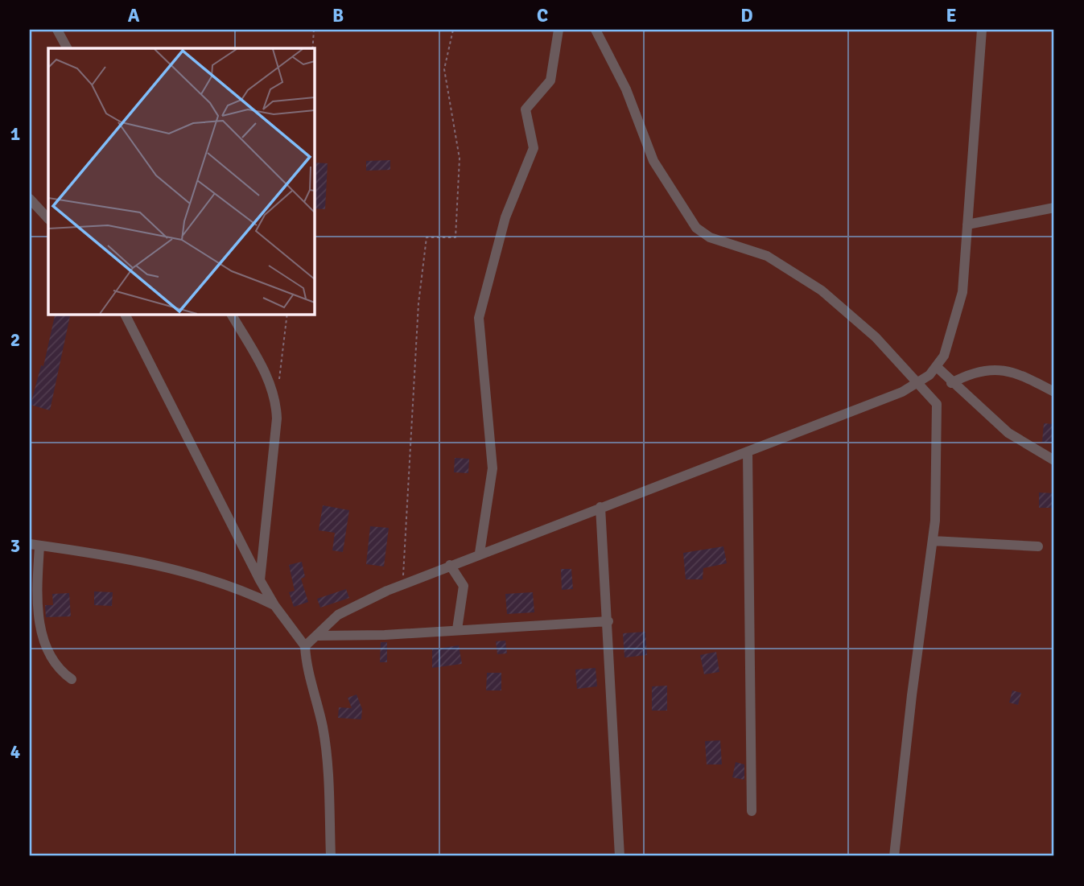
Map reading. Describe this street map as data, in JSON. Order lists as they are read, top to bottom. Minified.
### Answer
{"grid":{"columns":["A","B","C","D","E"],"rows":["1","2","3","4"]}}
